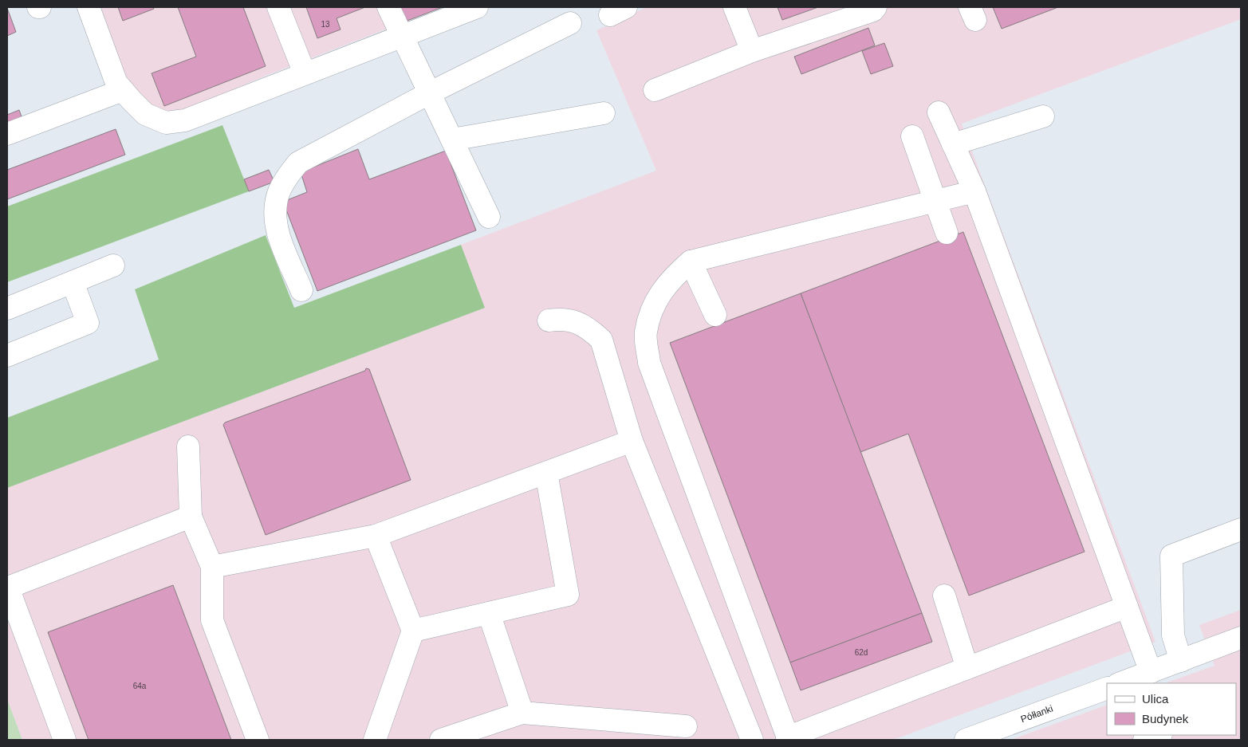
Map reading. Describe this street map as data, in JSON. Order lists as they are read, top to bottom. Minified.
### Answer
{"streets":{"street":["Półłanki"]},"house_numbers":["13","62d","64a"],"legend":["Ulica","Budynek"]}
